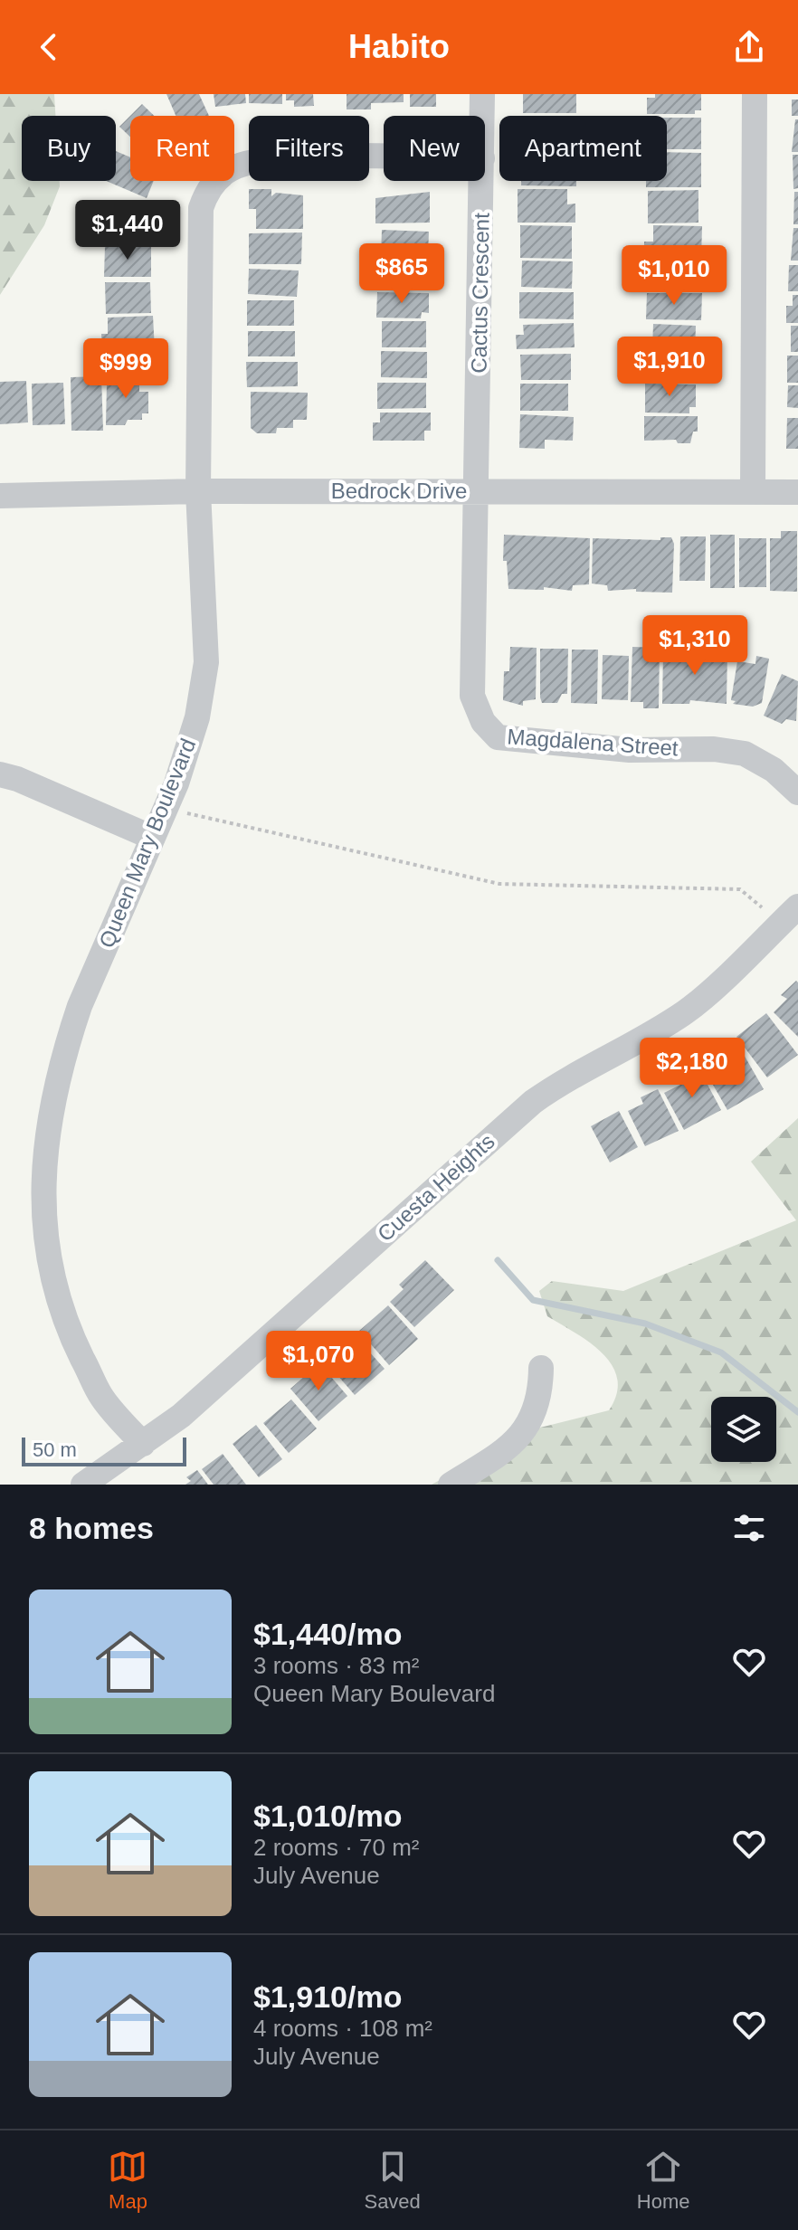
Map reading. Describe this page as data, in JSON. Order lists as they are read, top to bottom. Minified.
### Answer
{"streets":{"street":["Cactus Crescent","Bedrock Drive","Magdalena Street","Queen Mary Boulevard","Cuesta Heights"]},"crossings":[["Cactus Crescent","Bedrock Drive"],["Cactus Crescent","Magdalena Street"],["Bedrock Drive","Magdalena Street"],["Bedrock Drive","Queen Mary Boulevard"],["Queen Mary Boulevard","Cuesta Heights"]],"scale_bar":"50 m","page":{"header":"Habito","chip":["Buy","Rent","Filters","New","Apartment"],"price":["$1,440","$865","$1,010","$1,910","$999","$1,310","$2,180","$1,070"],"scale":"50 m","heading":"8 homes","list":[{"name":"$1,440/mo","note":"3 rooms · 83 m² · Queen Mary Boulevard"},{"name":"$1,010/mo","note":"2 rooms · 70 m² · July Avenue"},{"name":"$1,910/mo","note":"4 rooms · 108 m² · July Avenue"}],"tabs":["Map","Saved","Home"]}}
